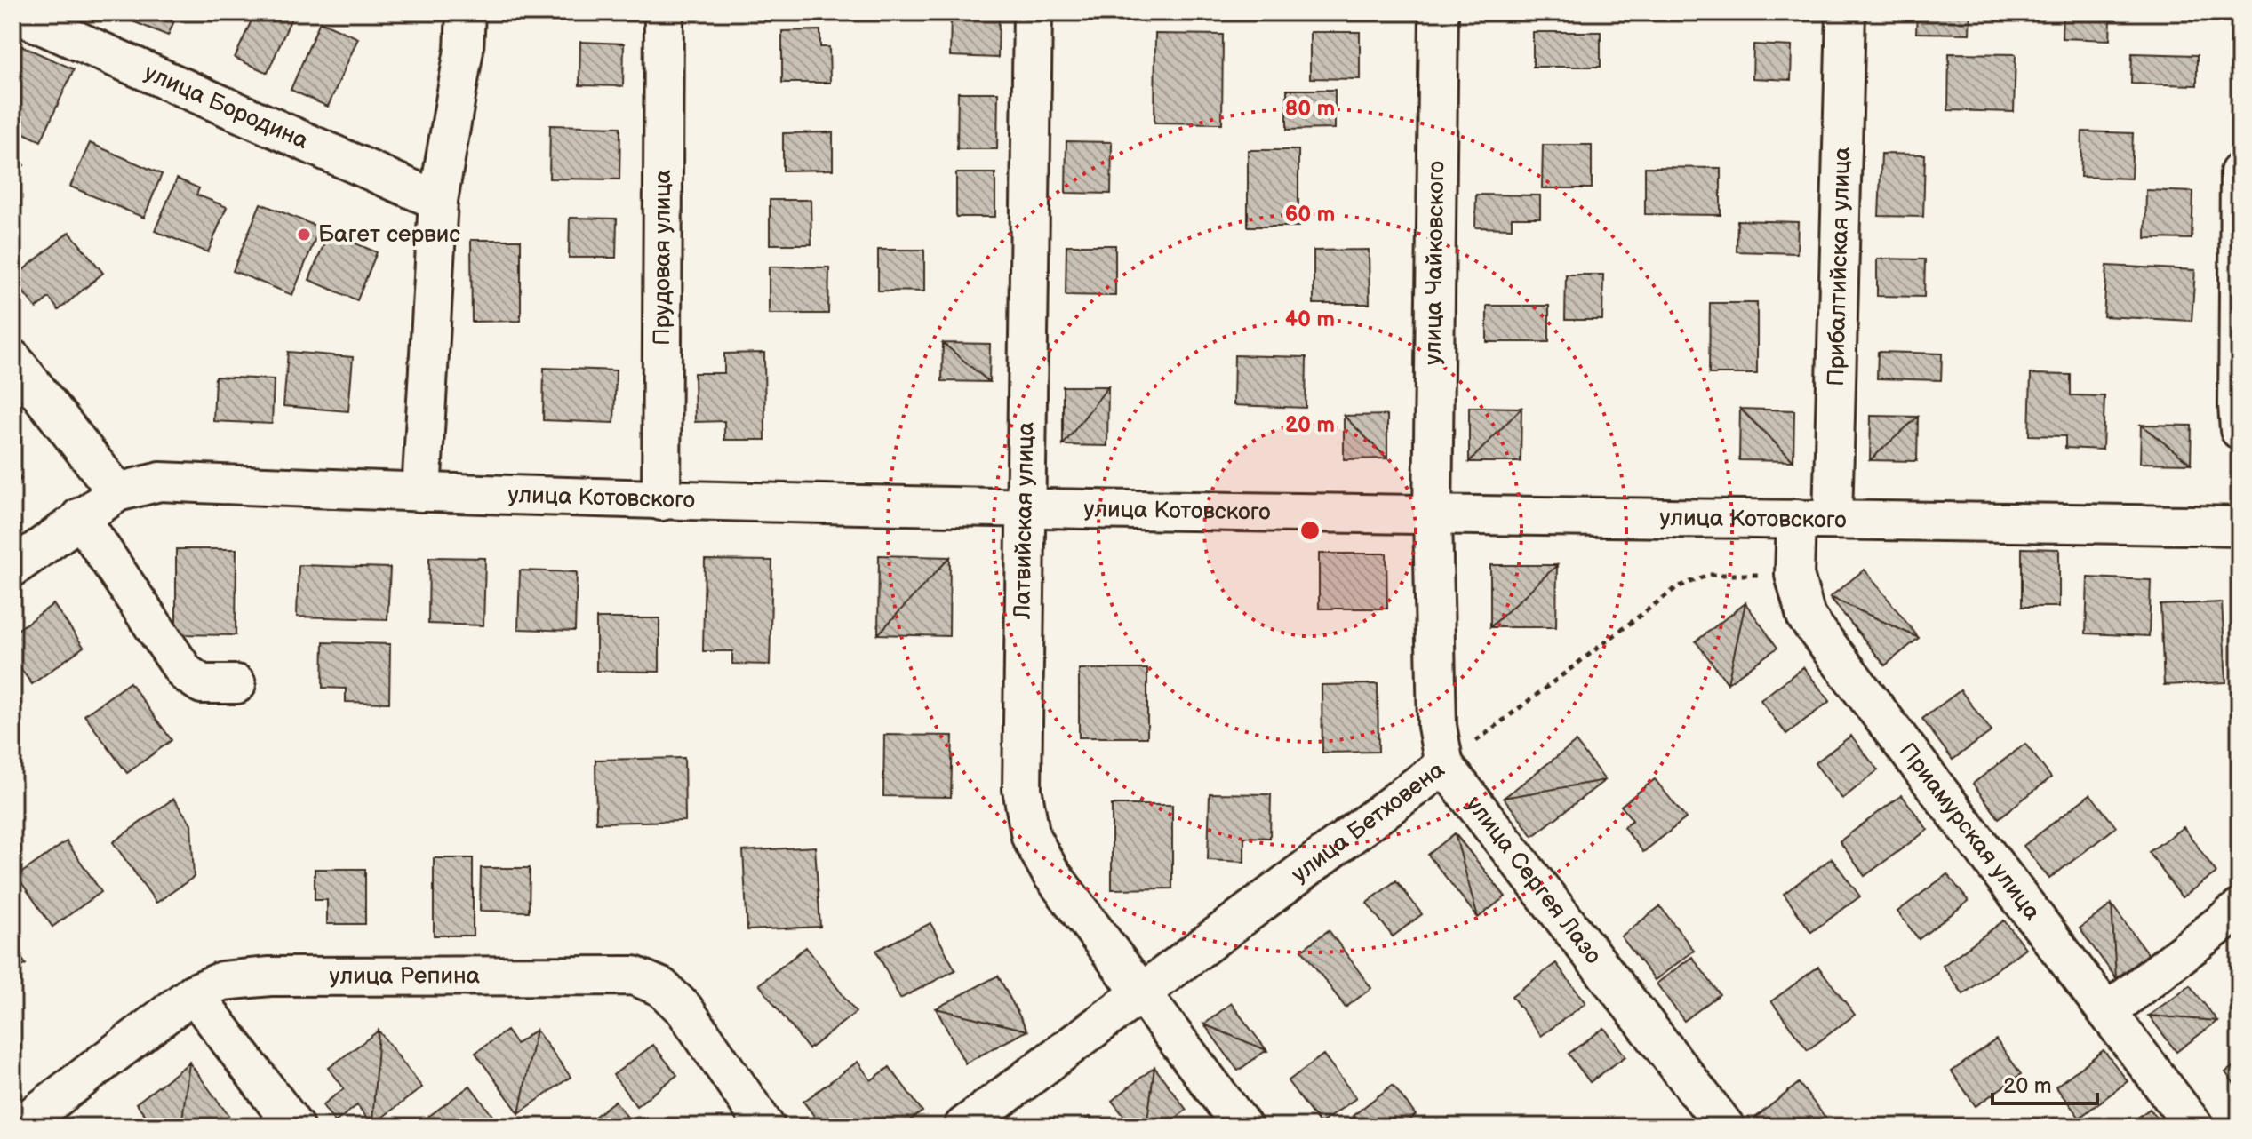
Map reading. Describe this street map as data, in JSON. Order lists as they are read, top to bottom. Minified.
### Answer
{"streets":{"street":["улица Бородина","Прудовая улица","улица Чайковского","Прибалтийская улица","улица Котовского","Латвийская улица","улица Бетховена","Приамурская улица","улица Сергея Лазо","улица Репина"]},"crossings":[["Прудовая улица","улица Котовского"],["улица Чайковского","улица Котовского"],["улица Чайковского","улица Сергея Лазо"],["Прибалтийская улица","улица Котовского"],["Прибалтийская улица","Приамурская улица"],["улица Котовского","Латвийская улица"],["улица Котовского","Приамурская улица"],["улица Котовского","улица Сергея Лазо"],["Латвийская улица","улица Бетховена"],["улица Бетховена","Приамурская улица"],["улица Бетховена","улица Сергея Лазо"]],"places":["Багет сервис"],"scale_bar":"20 m","rings":["80 m","60 m","40 m","20 m"]}
